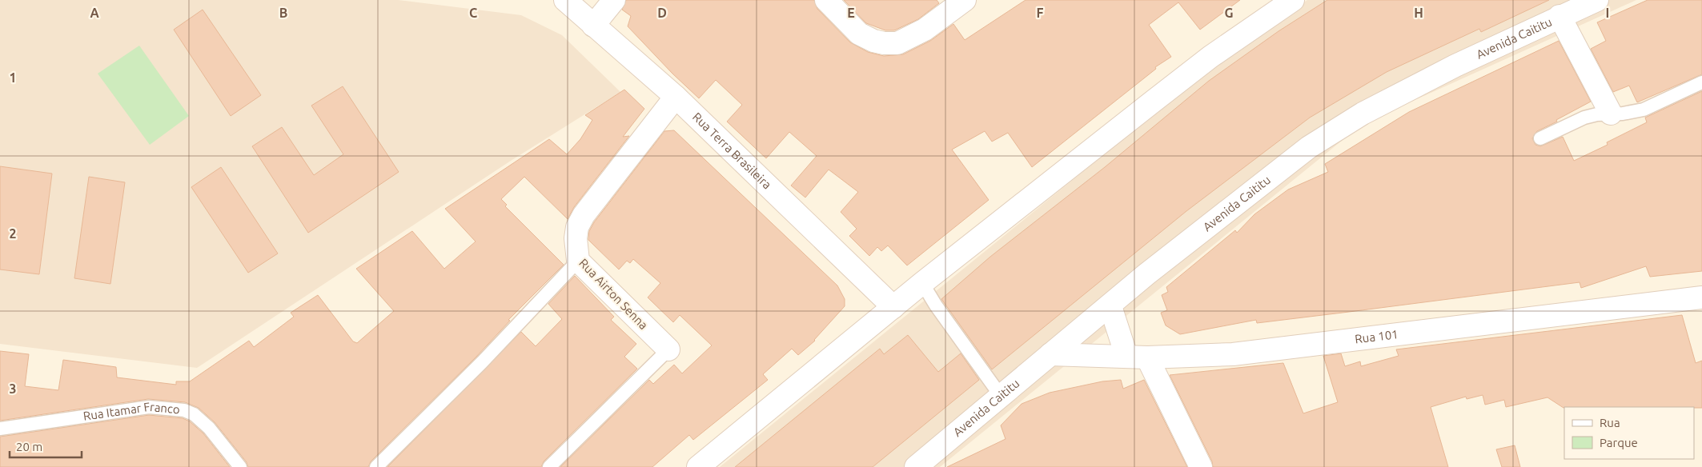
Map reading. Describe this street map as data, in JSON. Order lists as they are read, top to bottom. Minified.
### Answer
{"streets":{"street":["Avenida Caititu","Rua Terra Brasileira","Rua Airton Senna","Rua 101"],"lane":["Rua Itamar Franco"]},"crossings":[["Avenida Caititu","Rua 101"],["Rua Terra Brasileira","Rua Airton Senna"]],"legend":["Rua","Parque"],"scale_bar":"20 m","grid":{"columns":["A","B","C","D","E","F","G","H","I"],"rows":["1","2","3"]}}
